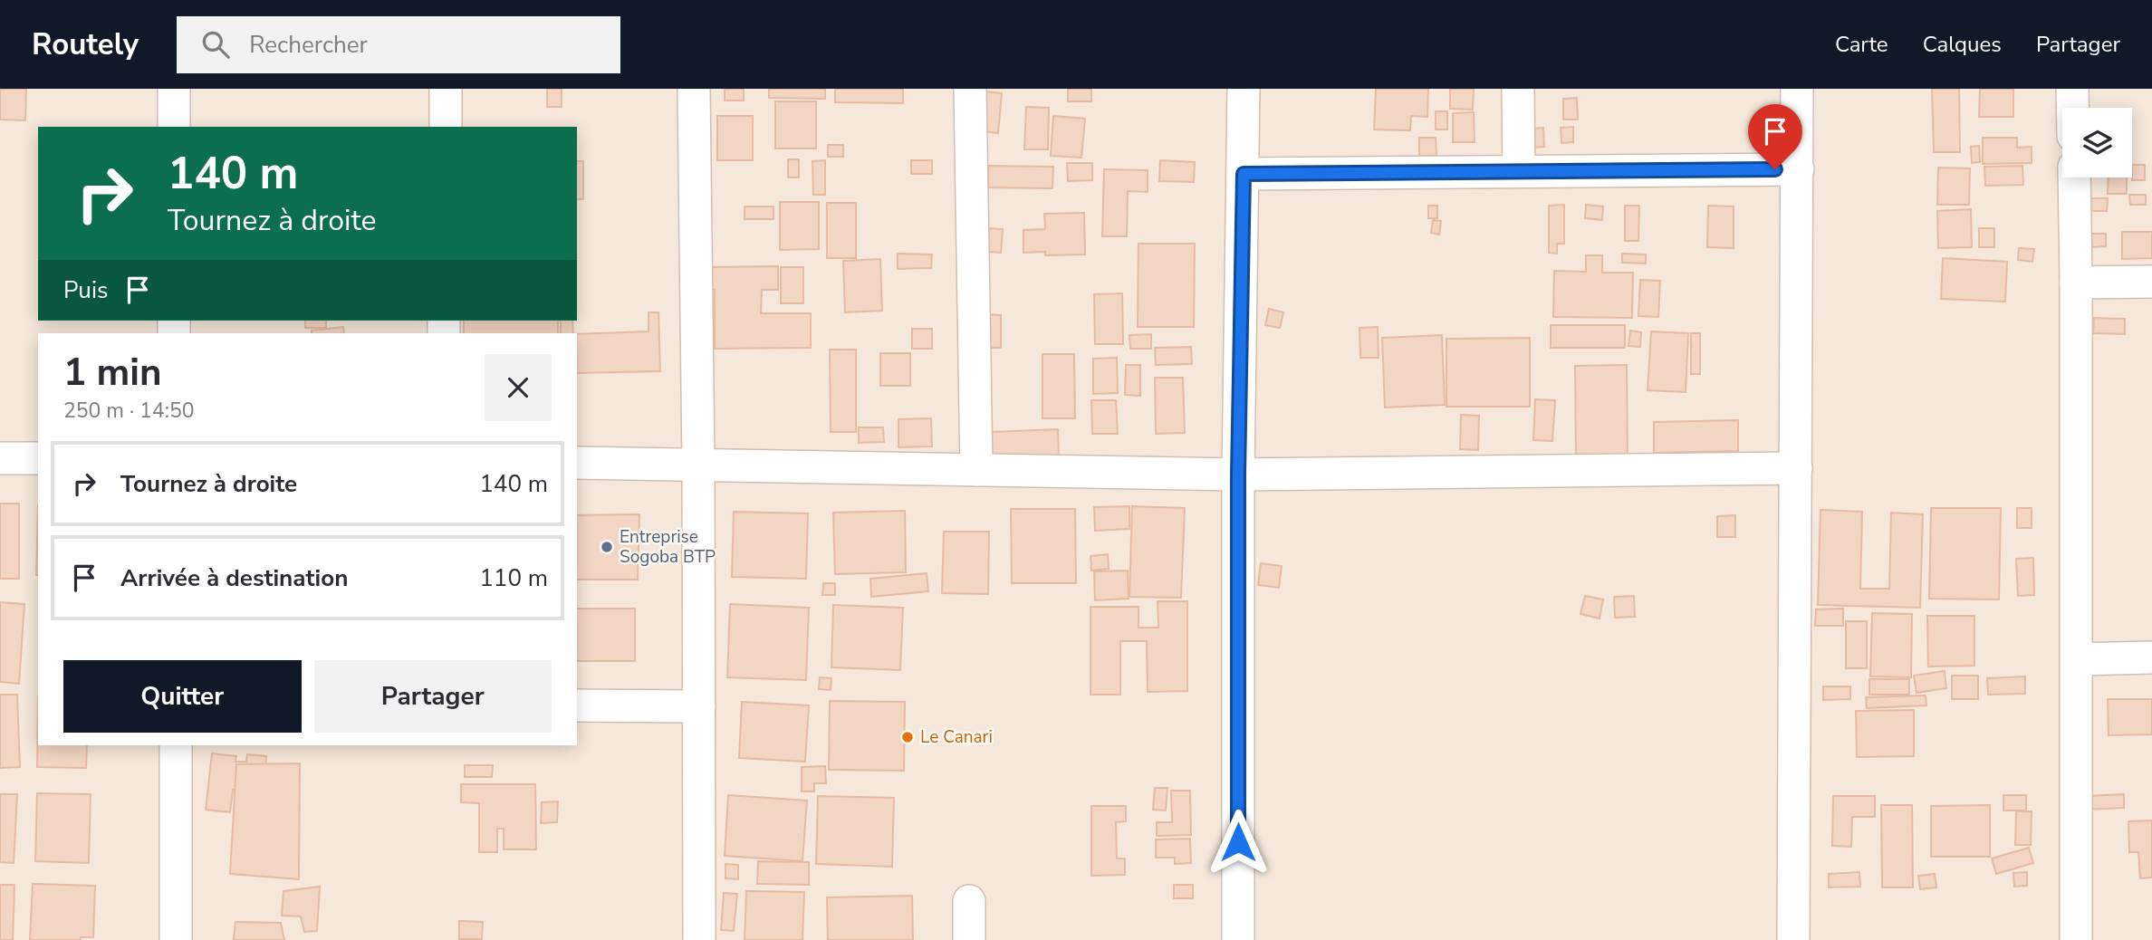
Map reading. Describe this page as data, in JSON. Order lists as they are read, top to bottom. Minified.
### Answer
{"places":["Entreprise Sogoba BTP","Le Canari"],"page":{"header":"Routely","search":"Rechercher","nav":["Carte","Calques","Partager"],"turn":["140 m","Tournez à droite"],"then":"Puis","heading":["1 min","250 m · 14:50"],"list":[{"name":"Tournez à droite","value":"140 m"},{"name":"Arrivée à destination","value":"110 m"}],"buttons":["Quitter","Partager"]}}
